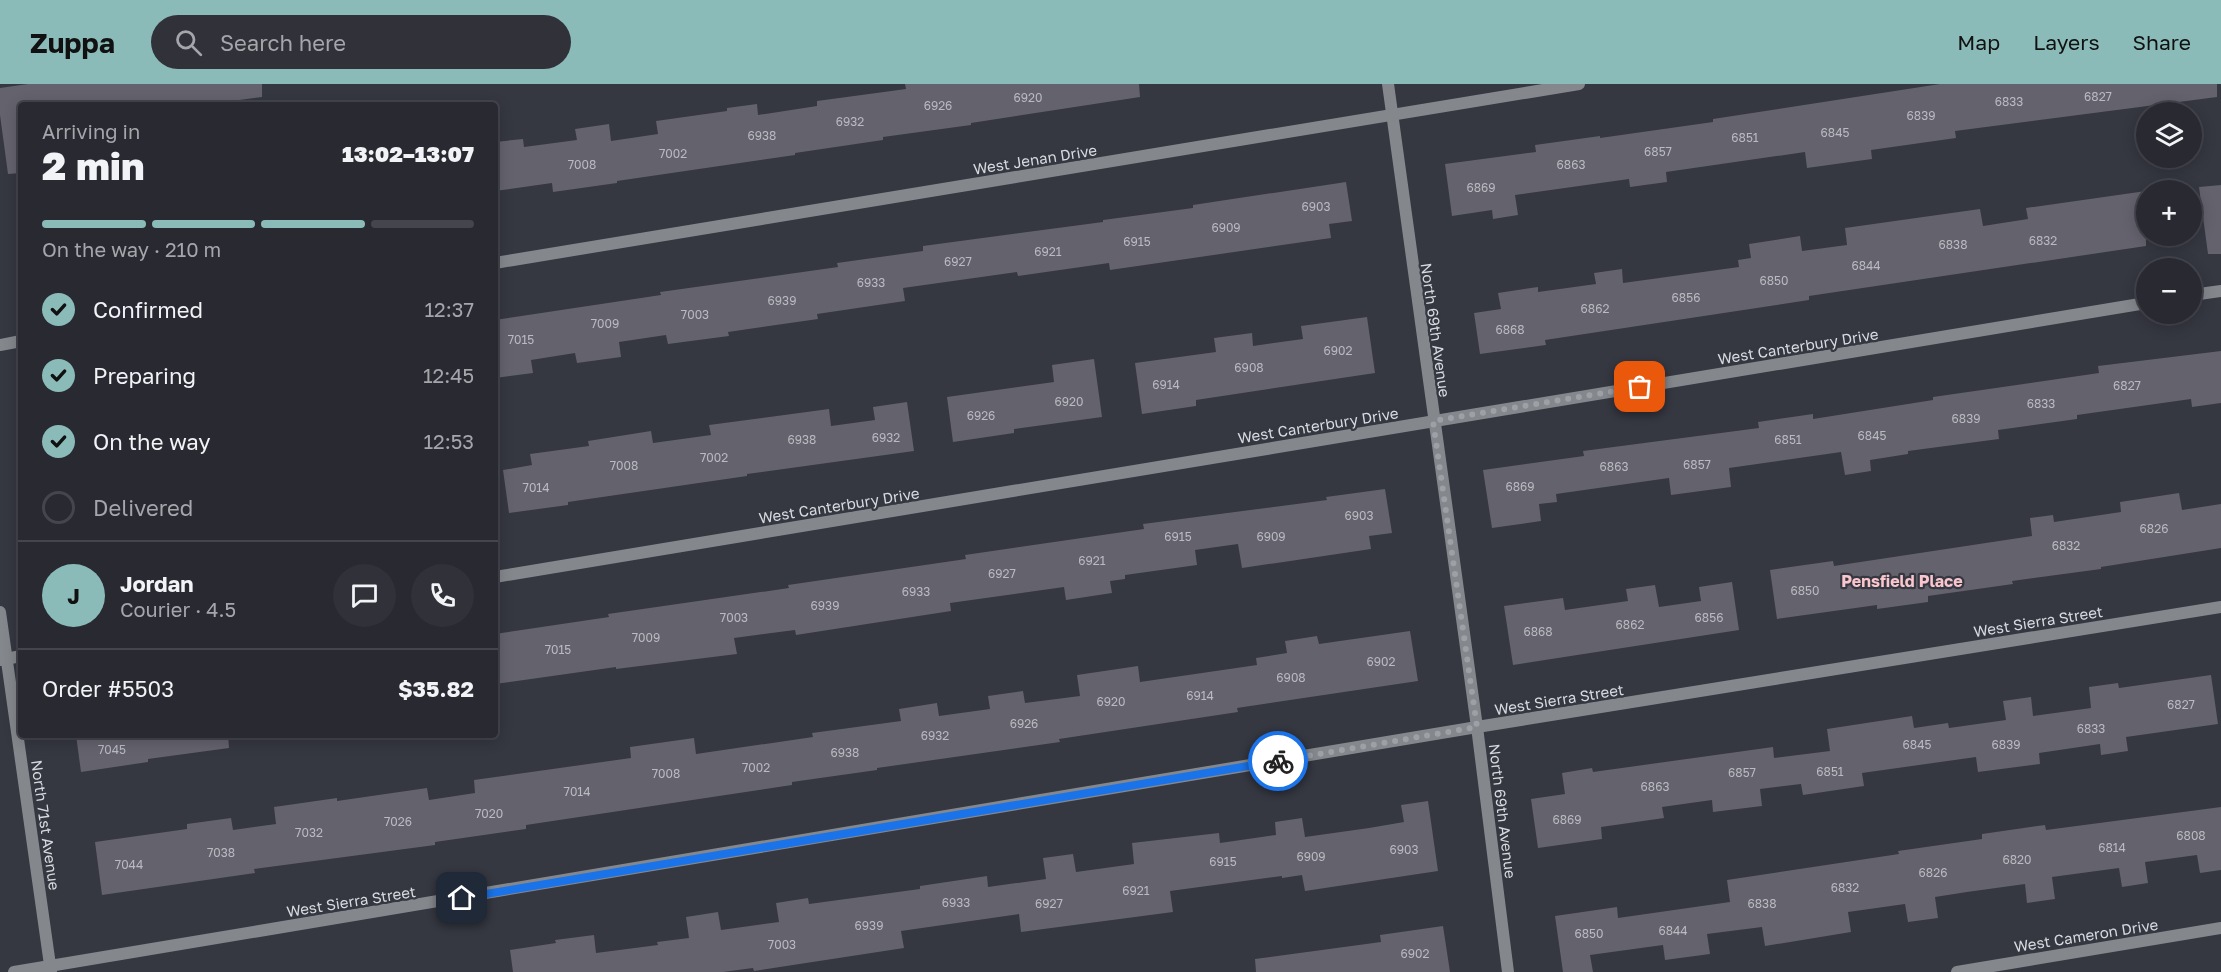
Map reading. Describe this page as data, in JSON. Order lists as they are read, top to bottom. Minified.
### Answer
{"streets":{"street":["West Jenan Drive","North 69th Avenue","West Canterbury Drive","West Sierra Street","North 71st Avenue","West Cameron Drive"]},"crossings":[["West Jenan Drive","North 69th Avenue"],["North 69th Avenue","West Canterbury Drive"],["North 69th Avenue","West Sierra Street"],["West Sierra Street","North 71st Avenue"]],"districts":["Pensfield Place"],"house_numbers":["6827","6920","6833","6926","6839","6932","6845","6938","6851","6857","7002","7008","6863","6869","6903","6909","6832","6915","6838","6921","6927","6844","6850","6933","6856","6939","6862","7003","7009","6868","7015","6902","6908","6914","6827","6920","6833","6926","6839","6845","6932","6938","6851","7002","6857","7008","6863","6869","7014","6903","6826","6915","6909","6832","6921","6927","6850","6933","6939","7003","6856","6862","6868","7009","7015","6902","6908","6914","6920","6827","6926","6833","6932","6845","6839","7045","6938","7002","6851","6857","7008","6863","7014","7020","6869","7026","7032","6808","6814","6903","7038","6909","6820","6915","7044","6826","6832","6921","6933","6927","6838","6939","6844","6850","7003","6902"],"page":{"header":"Zuppa","search":"Search here","nav":["Map","Layers","Share"],"map_buttons":["+","−"],"heading":["2 min","Arriving in","13:02–13:07"],"panel":["Jordan","Courier · 4.5","Order #5503","$35.82"],"bar":"On the way · 210 m","list":[["Confirmed","12:37"],["Preparing","12:45"],["On the way","12:53"],"Delivered"],"round":"J"}}
